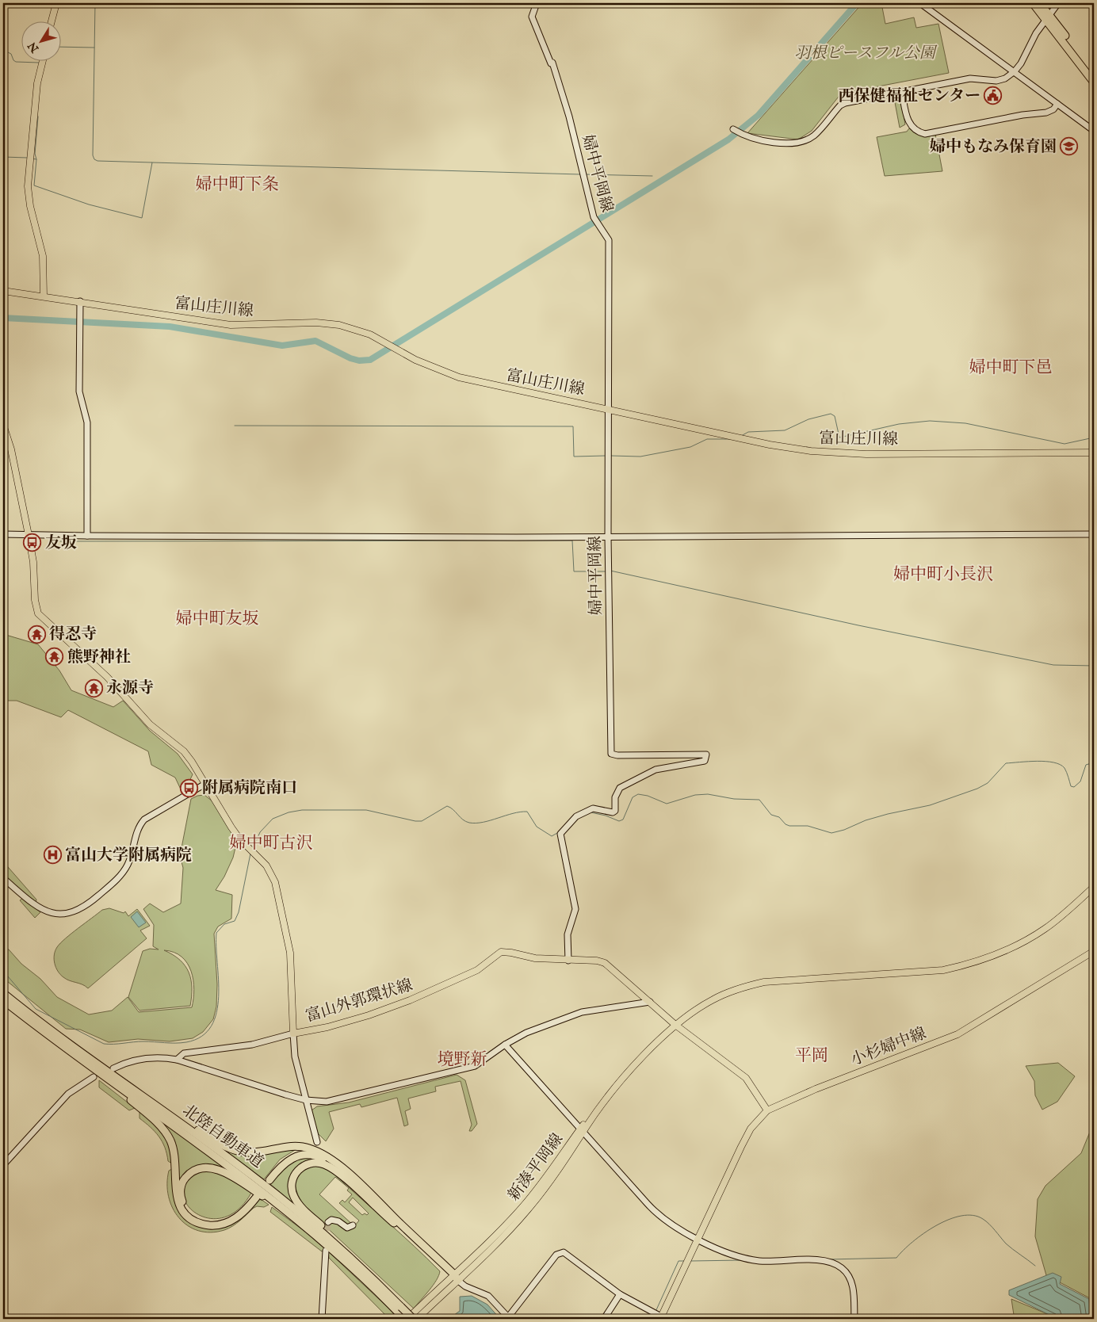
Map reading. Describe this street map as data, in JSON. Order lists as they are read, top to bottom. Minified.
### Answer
{"streets":{"highway":["北陸自動車道"],"main road":["富山庄川線","富山外郭環状線","小杉婦中線","新湊平岡線"],"street":["婦中平岡線"]},"crossings":[["婦中平岡線","富山庄川線"],["婦中平岡線","富山外郭環状線"],["富山外郭環状線","新湊平岡線"],["北陸自動車道","新湊平岡線"]],"districts":["婦中町下条","婦中町下邑","婦中町小長沢","婦中町友坂","婦中町古沢","平岡","境野新"],"parks":["羽根ピースフル公園"],"places":{"public building":["西保健福祉センター"],"school or university":["婦中もなみ保育園"],"bus stop":["友坂","附属病院南口"],"temple":["得忍寺","熊野神社","永源寺"],"hospital":["富山大学附属病院"]},"north":"bottom left"}
